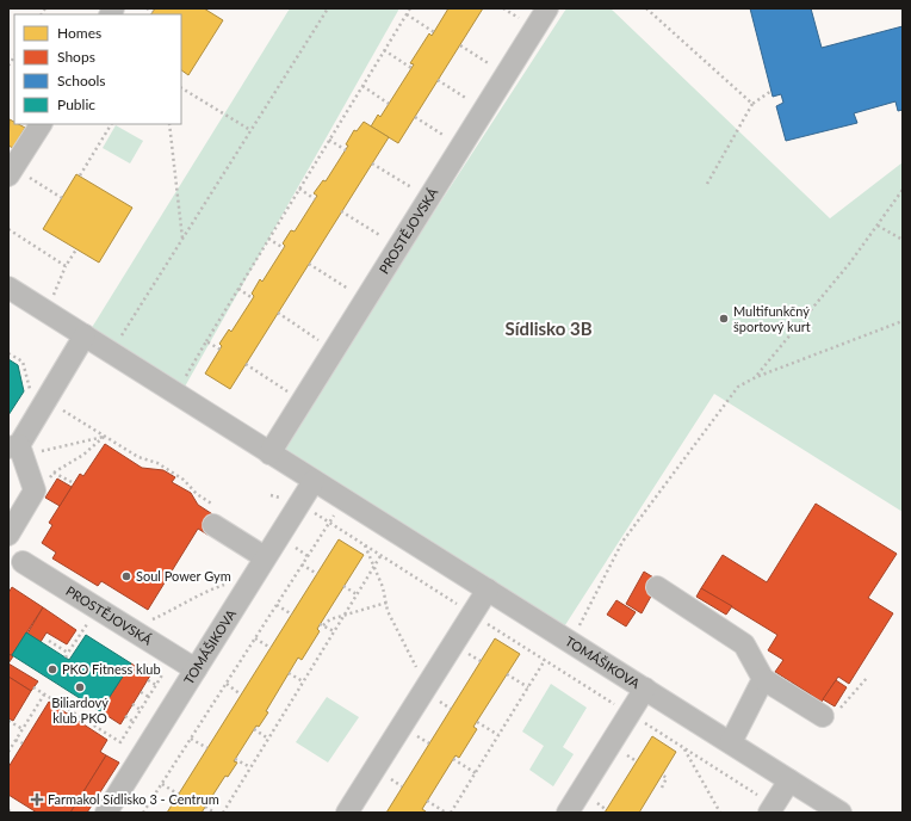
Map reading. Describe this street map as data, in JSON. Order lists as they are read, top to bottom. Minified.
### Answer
{"streets":{"street":["PROSTĚJOVSKÁ","TOMÁŠIKOVA"]},"crossings":[["PROSTĚJOVSKÁ","TOMÁŠIKOVA"]],"districts":["Sídlisko 3B"],"places":{"other":["Multifunkčný športový kurt","Soul Power Gym","PKO Fitness klub","Biliardový klub PKO"],"health":["Farmakol Sídlisko 3 - Centrum"]},"legend":["Homes","Shops","Schools","Public"]}
